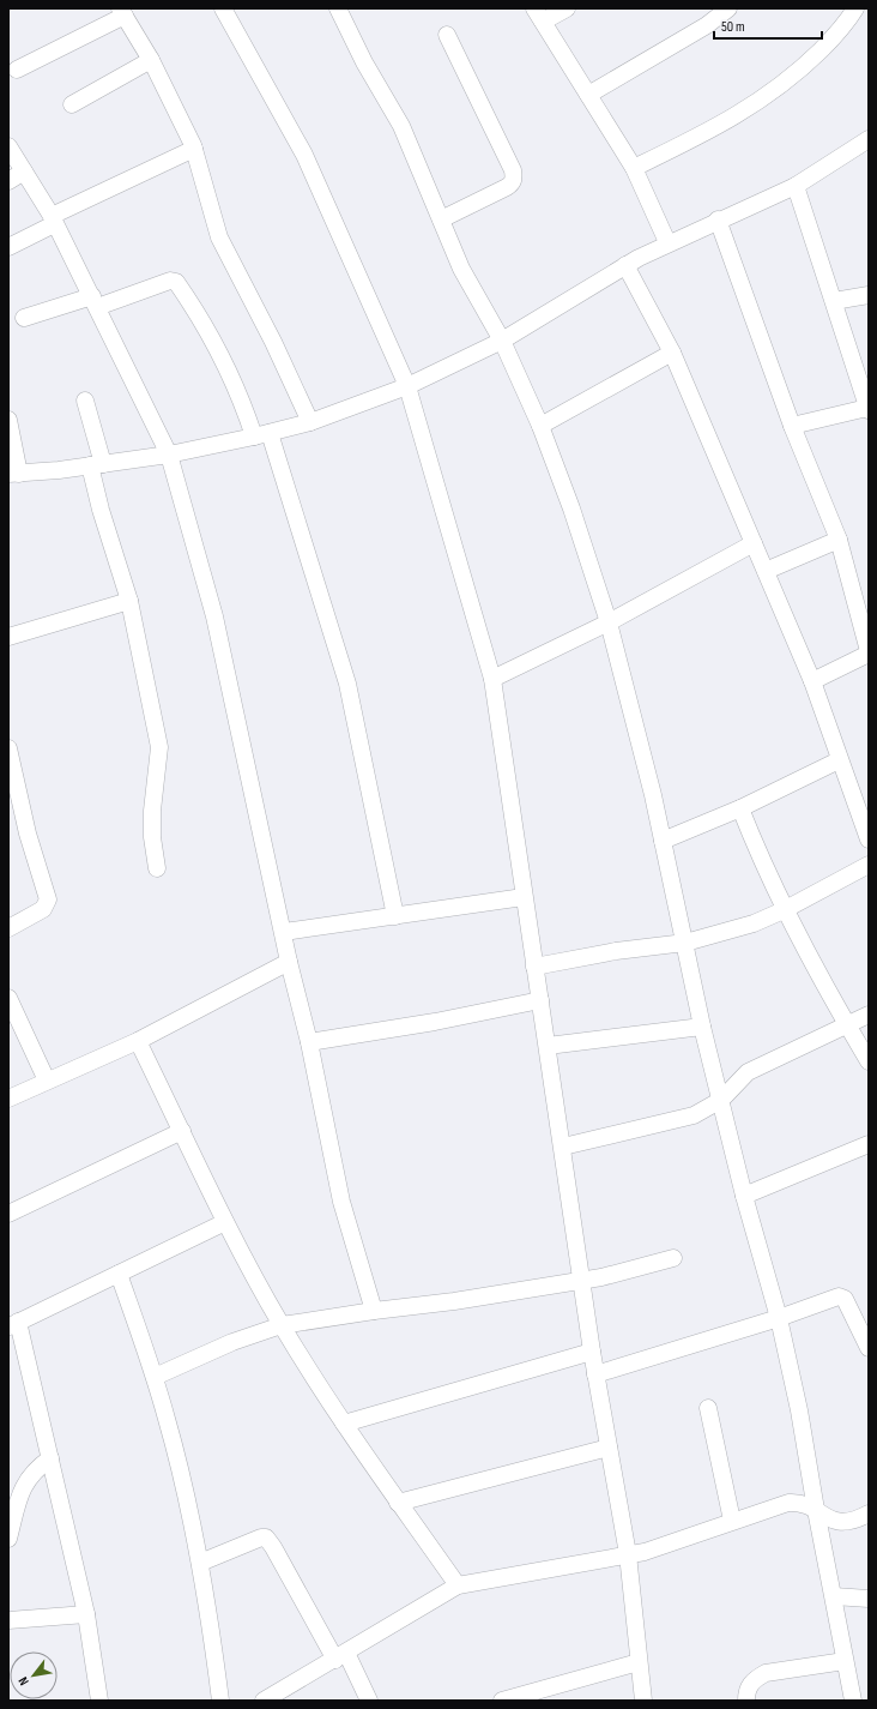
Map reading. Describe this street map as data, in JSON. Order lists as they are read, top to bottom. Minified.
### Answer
{"scale_bar":"50 m","north":"bottom left"}
